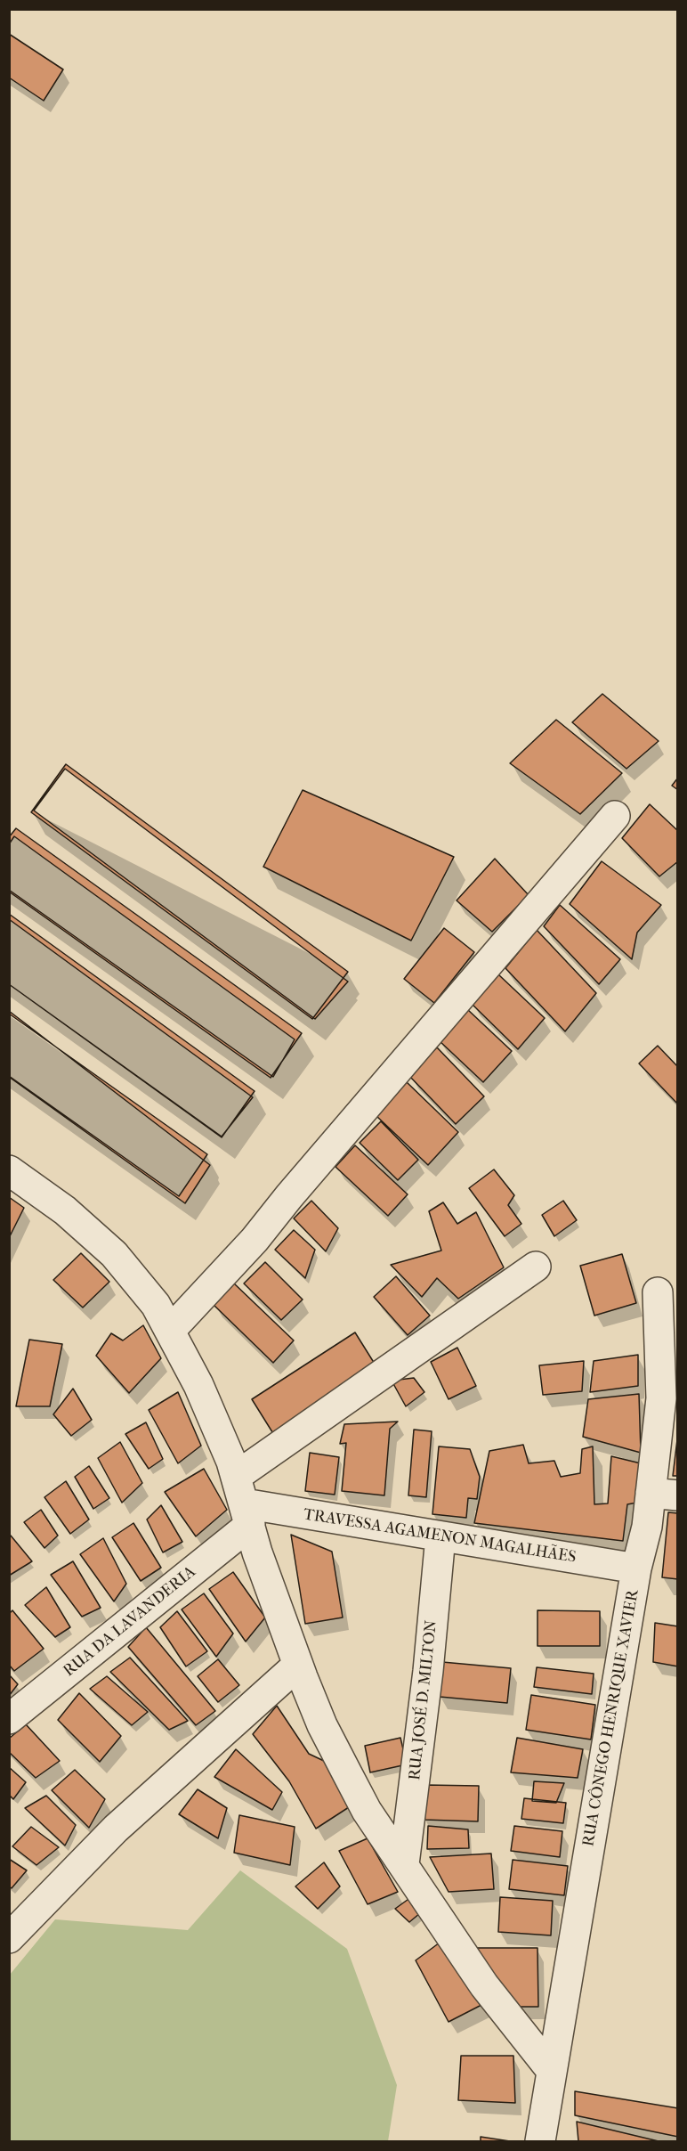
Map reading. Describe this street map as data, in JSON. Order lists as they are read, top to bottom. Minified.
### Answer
{"streets":{"street":["TRAVESSA AGAMENON MAGALHÃES","RUA DA LAVANDERIA","RUA JOSÉ D. MILTON","RUA CÔNEGO HENRIQUE XAVIER"]},"crossings":[["TRAVESSA AGAMENON MAGALHÃES","RUA DA LAVANDERIA"],["TRAVESSA AGAMENON MAGALHÃES","RUA JOSÉ D. MILTON"],["TRAVESSA AGAMENON MAGALHÃES","RUA CÔNEGO HENRIQUE XAVIER"]]}
